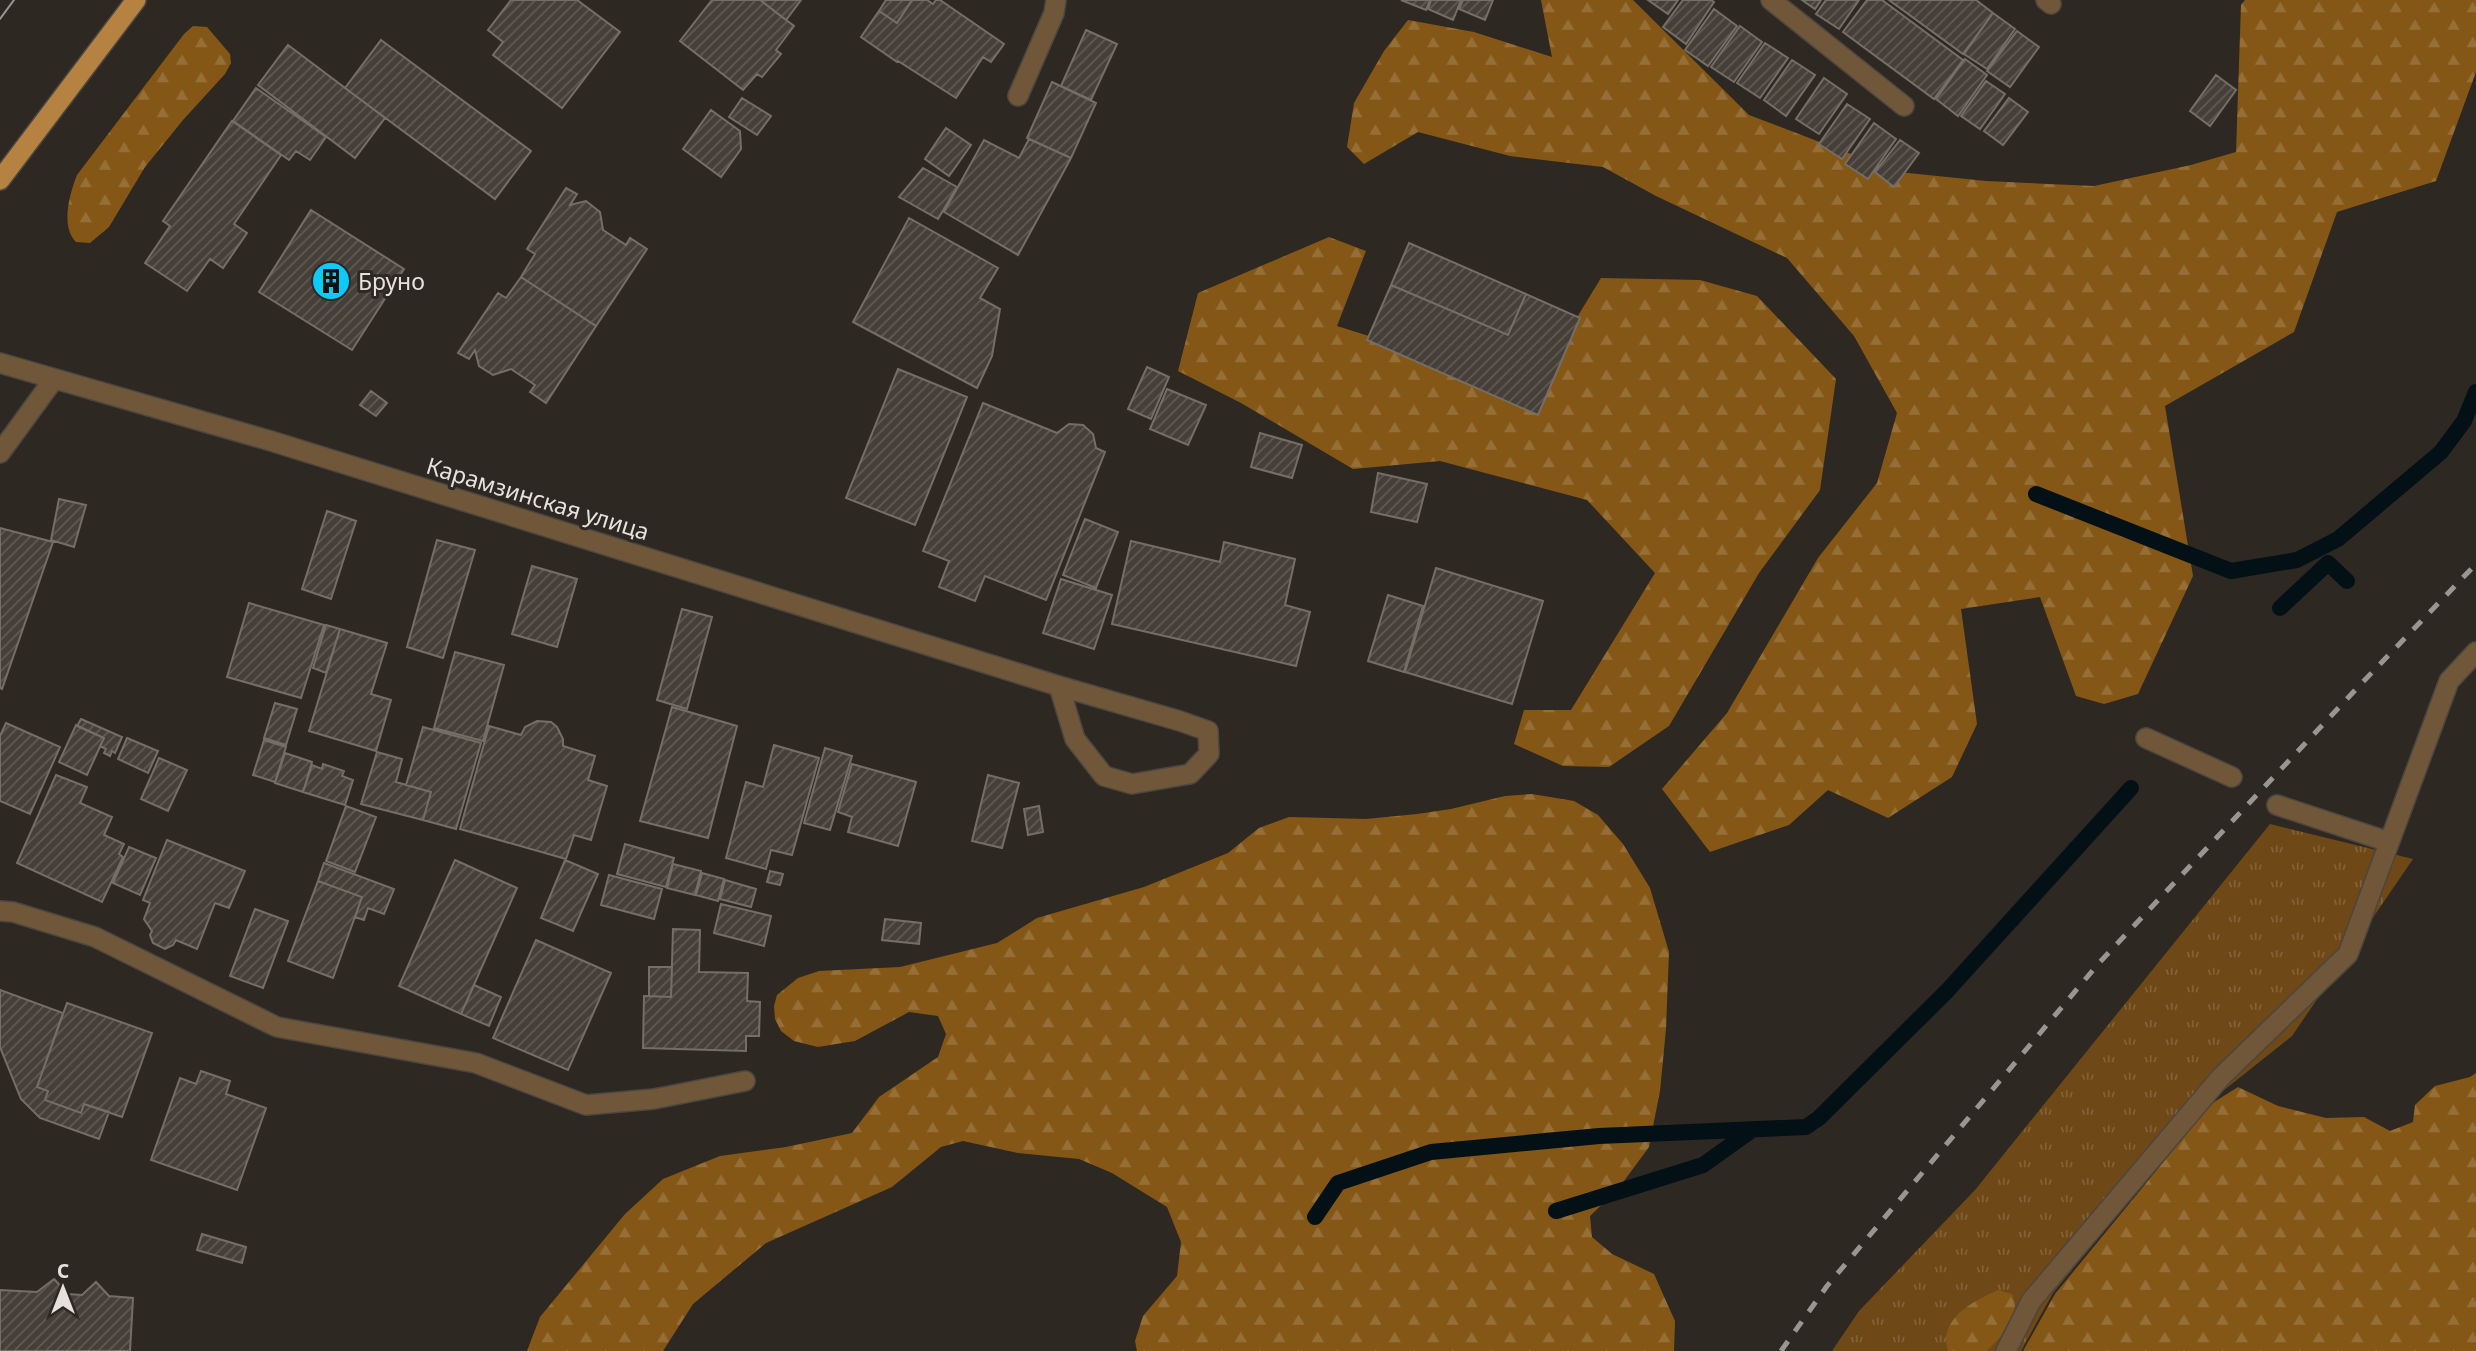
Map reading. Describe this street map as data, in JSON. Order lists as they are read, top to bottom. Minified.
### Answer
{"streets":{"street":["Карамзинская улица"]},"places":{"building":["Бруно"]},"north":"top"}
